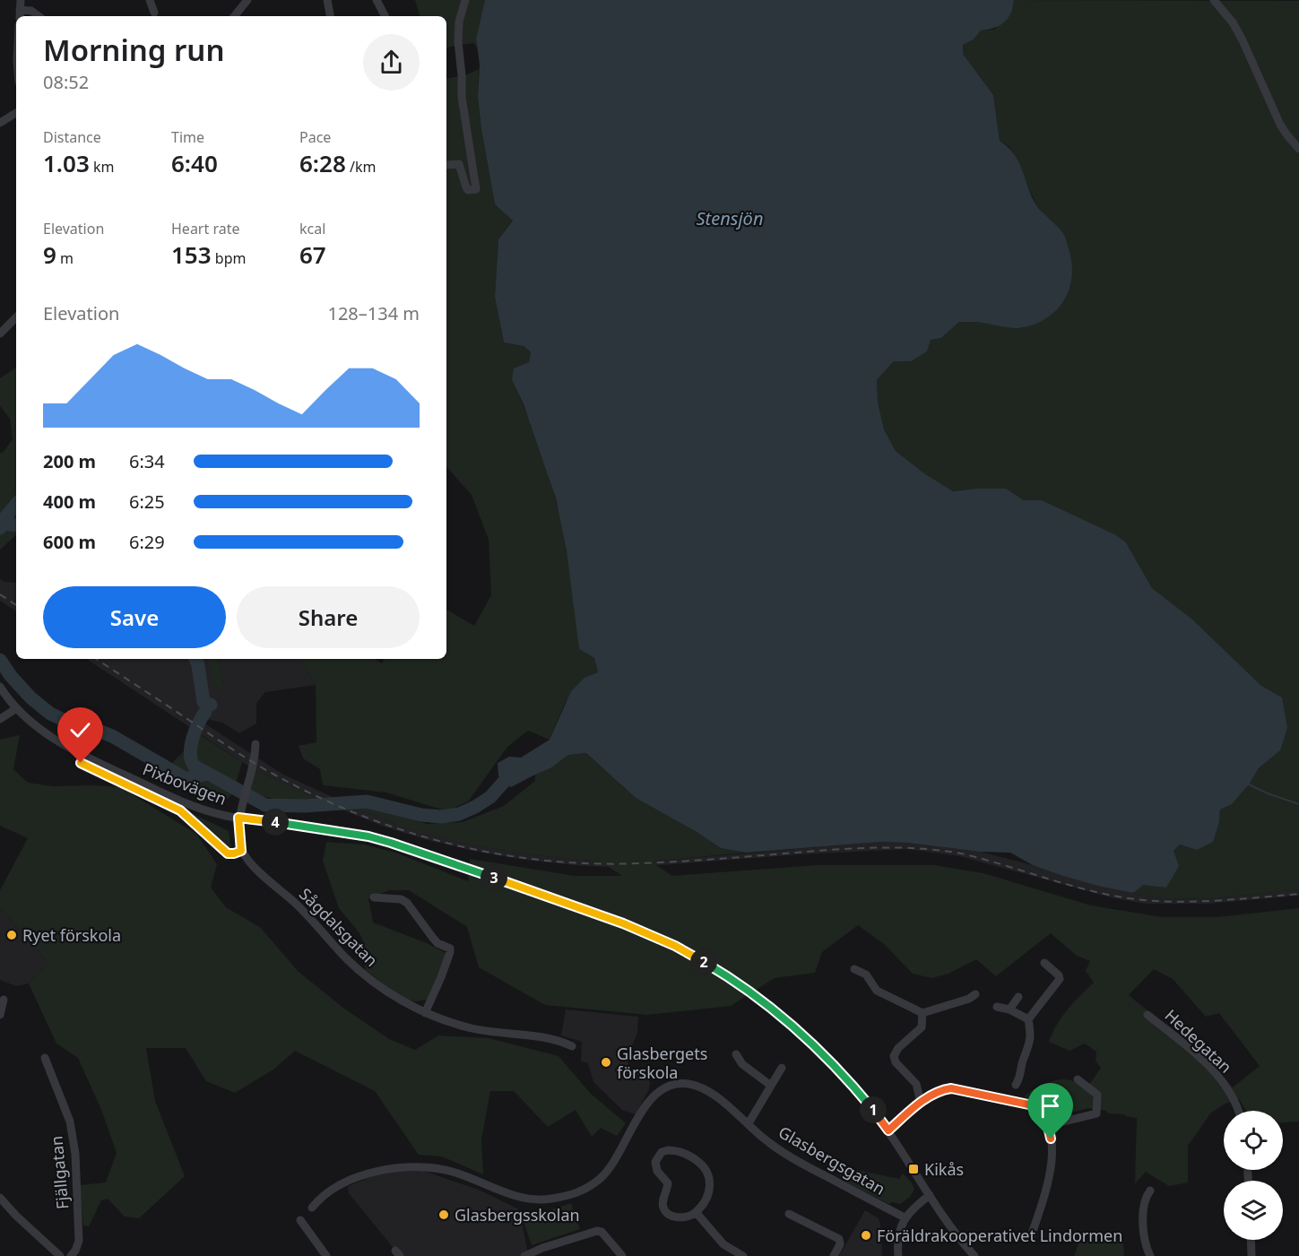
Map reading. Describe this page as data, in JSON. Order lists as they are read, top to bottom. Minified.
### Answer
{"streets":{"street":["Pixbovägen","Sågdalsgatan","Hedegatan","Glasbergsgatan","Fjällgatan"]},"water":["Stensjön"],"places":{"other":["Ryet förskola","Glasbergets förskola","Glasbergsskolan","Föräldrakooperativet Lindormen"],"transit":["Kikås"]},"page":{"heading":["Morning run","08:52"],"stats":[["Distance","1.03 km"],["Time","6:40"],["Pace","6:28 /km"],["Elevation","9 m"],["Heart rate","153 bpm"],["kcal","67"]],"chart":["Elevation","128–134 m"],"list":[{"name":"200 m","note":"6:34"},{"name":"400 m","note":"6:25"},{"name":"600 m","note":"6:29"}],"buttons":["Save","Share"],"pins":["4","3","2","1"]}}
